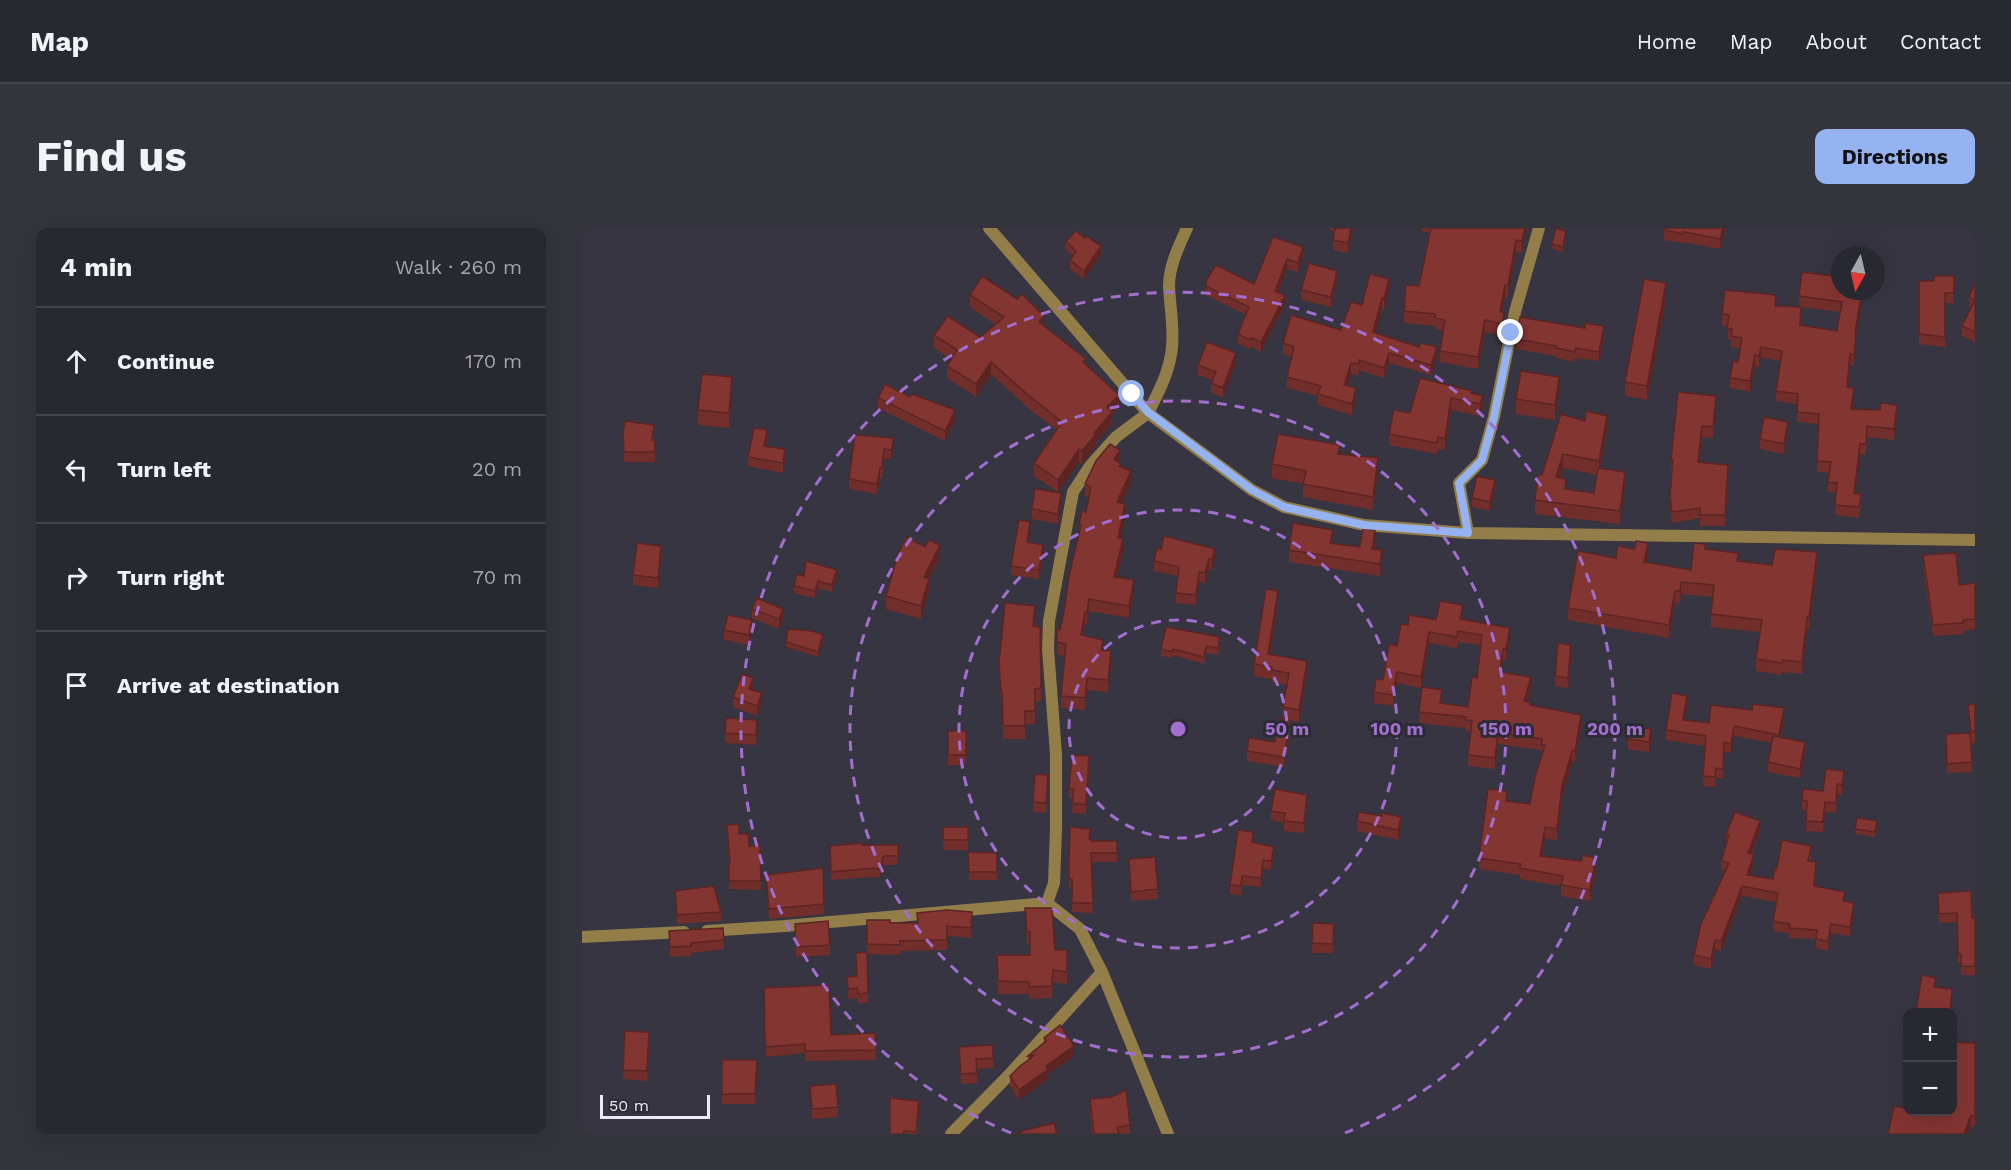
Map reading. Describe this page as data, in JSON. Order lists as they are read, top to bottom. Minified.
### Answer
{"scale_bar":"50 m","north":"bottom","page":{"header":"Map","nav":["Home","Map","About","Contact"],"buttons":"Directions","title":"Find us","heading":["4 min","Walk · 260 m"],"list":[["Continue","170 m"],["Turn left","20 m"],["Turn right","70 m"],"Arrive at destination"],"map_buttons":["+","−"],"scale":"50 m"},"rings":["50 m","100 m","150 m","200 m"]}
